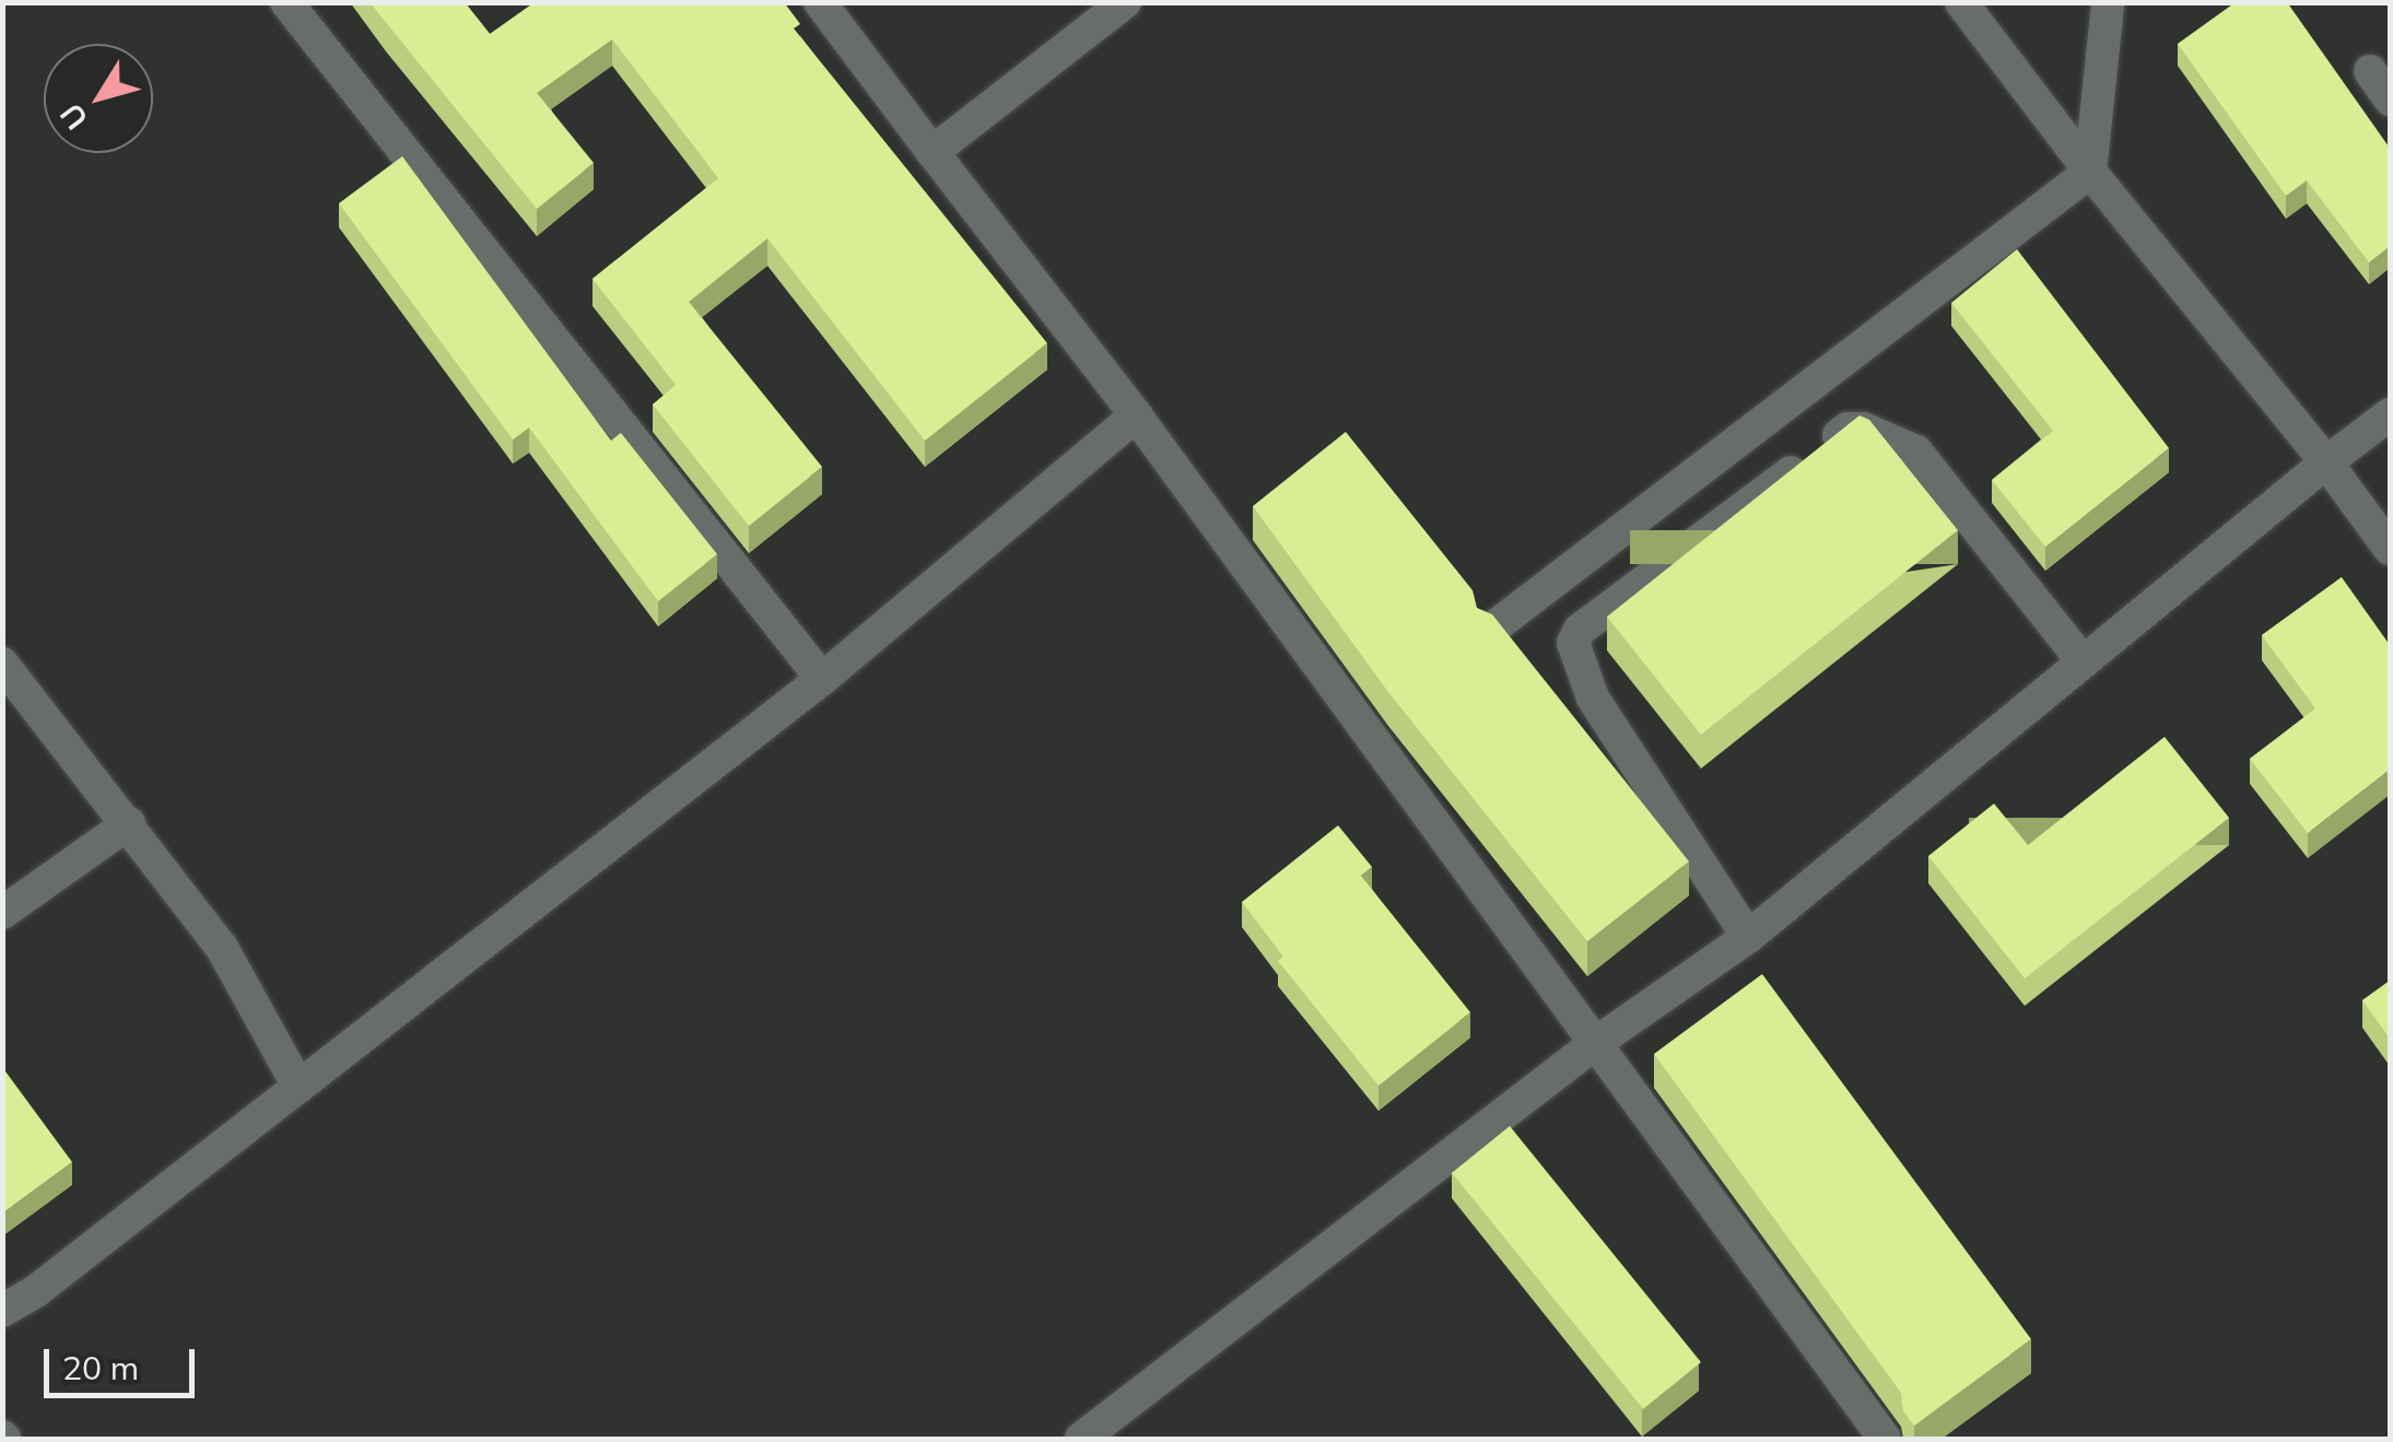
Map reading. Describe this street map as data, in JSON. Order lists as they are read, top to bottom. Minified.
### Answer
{"scale_bar":"20 m","north":"bottom left"}
